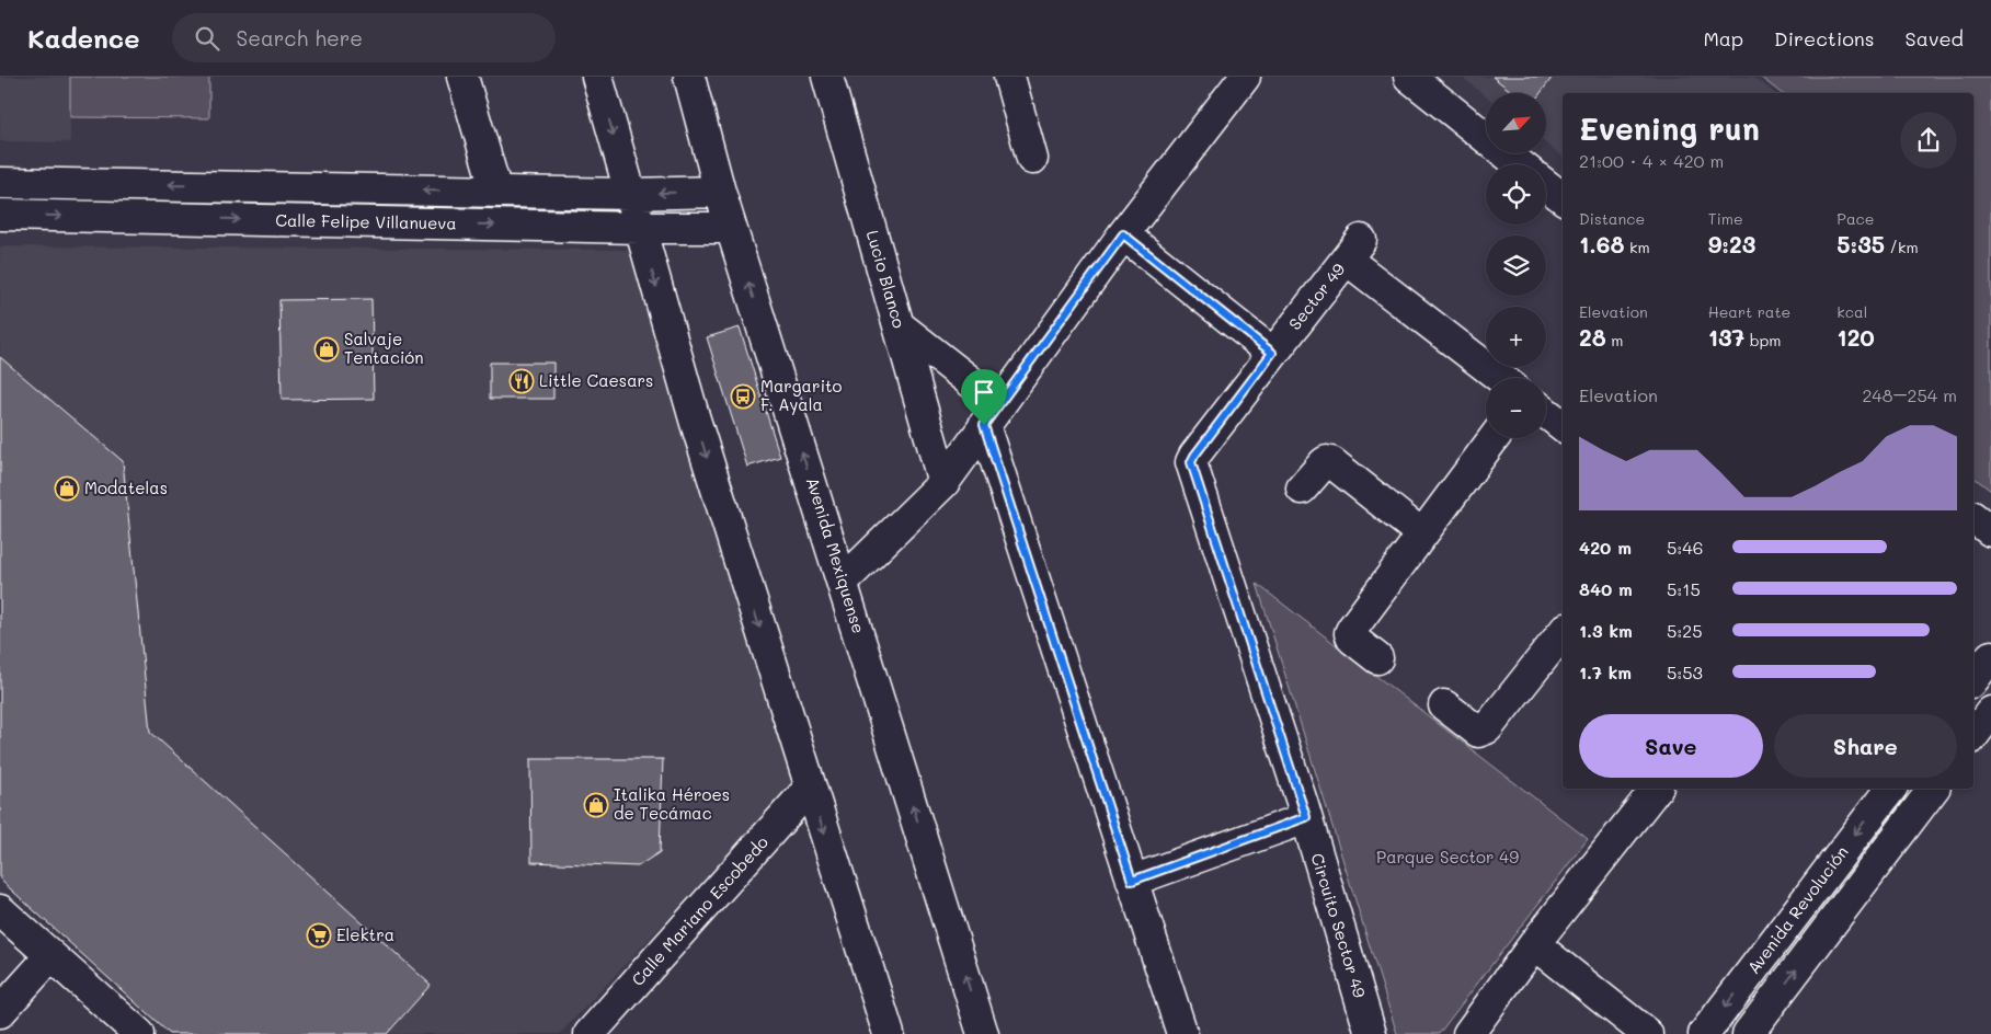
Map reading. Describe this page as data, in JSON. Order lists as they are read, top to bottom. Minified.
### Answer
{"streets":{"street":["Calle Felipe Villanueva","Lucio Blanco","Sector 49","Avenida Mexiquense","Avenida Revolución","Calle Mariano Escobedo","Circuito Sector 49"]},"crossings":[["Calle Felipe Villanueva","Avenida Mexiquense"],["Sector 49","Circuito Sector 49"]],"parks":["Parque Sector 49"],"places":{"shop":["Salvaje Tentación","Modatelas","Italika Héroes de Tecámac"],"restaurant":["Little Caesars"],"bus stop":["Margarito F. Ayala"],"supermarket":["Elektra"]},"north":"top right","page":{"header":"Kadence","search":"Search here","nav":["Map","Directions","Saved"],"map_buttons":["+","−"],"heading":["Evening run","21:00 · 4 × 420 m"],"stats":[["Distance","1.68 km"],["Time","9:23"],["Pace","5:35 /km"],["Elevation","28 m"],["Heart rate","137 bpm"],["kcal","120"]],"chart":["Elevation","248–254 m"],"list":[{"name":"420 m","note":"5:46"},{"name":"840 m","note":"5:15"},{"name":"1.3 km","note":"5:25"},{"name":"1.7 km","note":"5:53"}],"buttons":["Save","Share"]}}
